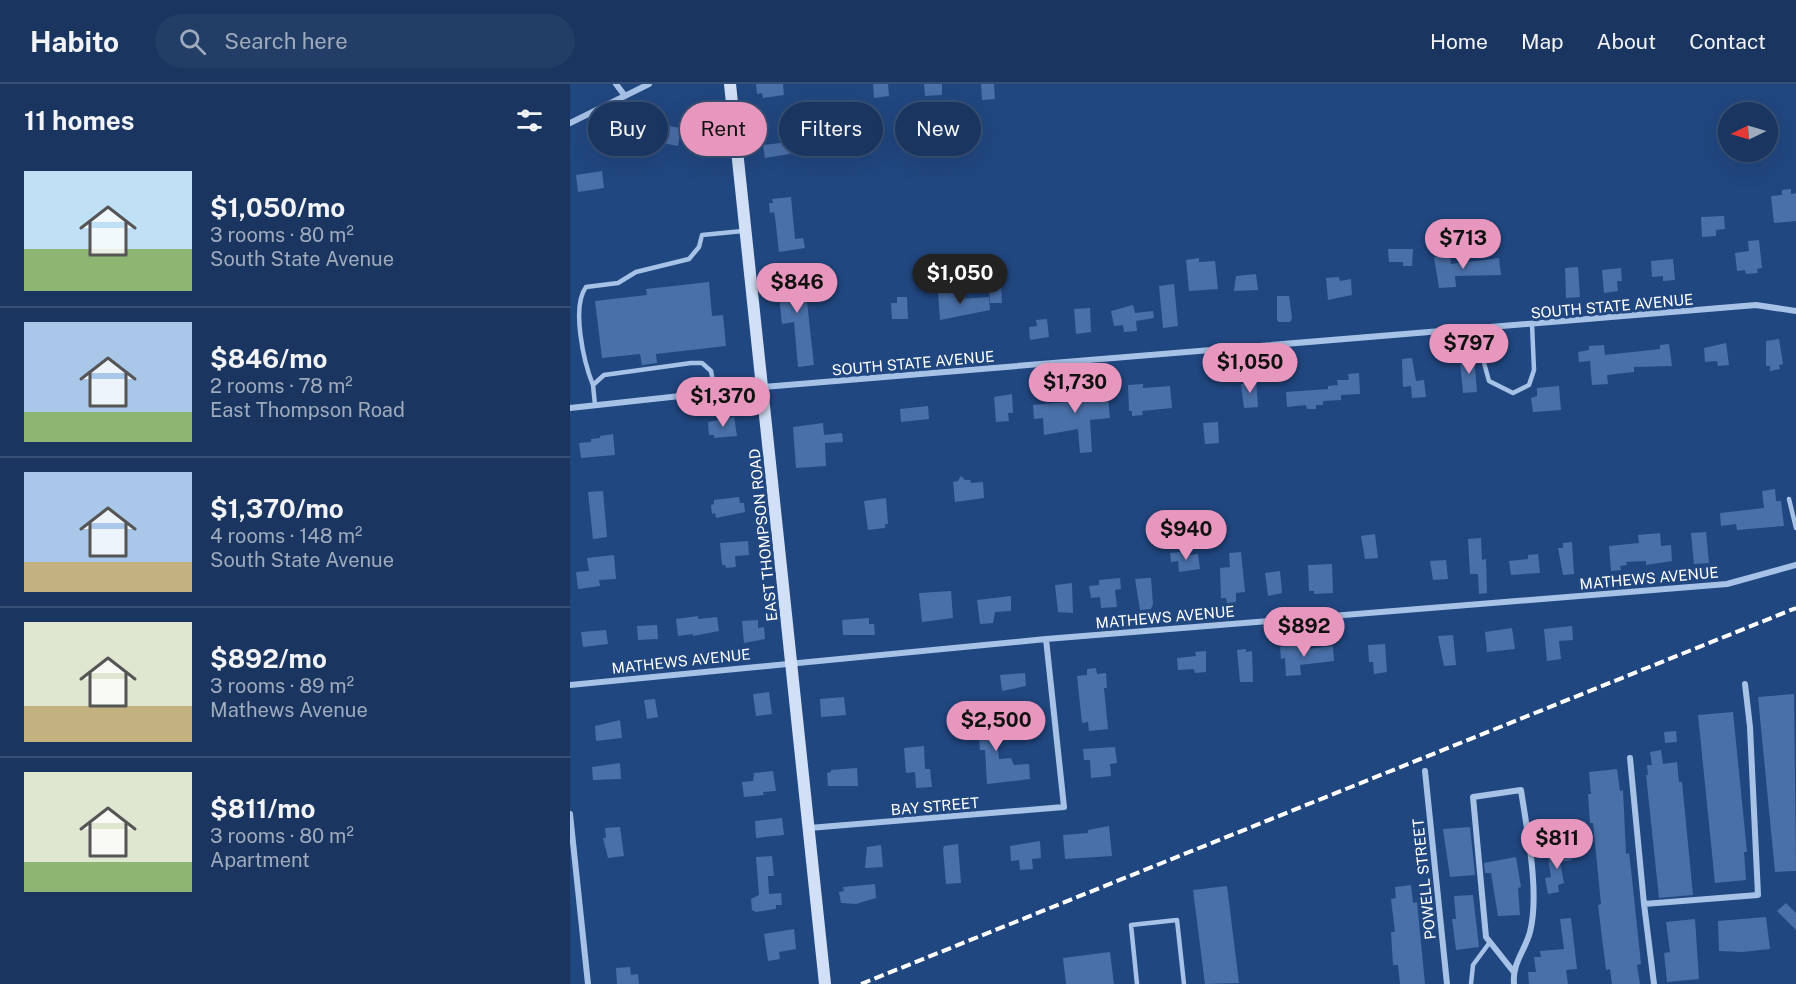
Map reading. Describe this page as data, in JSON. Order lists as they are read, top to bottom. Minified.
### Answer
{"streets":{"main road":["EAST THOMPSON ROAD"],"street":["SOUTH STATE AVENUE","MATHEWS AVENUE","BAY STREET","POWELL STREET"]},"crossings":[["SOUTH STATE AVENUE","EAST THOMPSON ROAD"],["EAST THOMPSON ROAD","MATHEWS AVENUE"],["EAST THOMPSON ROAD","BAY STREET"],["MATHEWS AVENUE","BAY STREET"]],"north":"left","page":{"header":"Habito","search":"Search here","nav":["Home","Map","About","Contact"],"heading":"11 homes","chip":["Buy","Rent","Filters","New"],"list":[{"name":"$1,050/mo","note":"3 rooms · 80 m² · South State Avenue"},{"name":"$846/mo","note":"2 rooms · 78 m² · East Thompson Road"},{"name":"$1,370/mo","note":"4 rooms · 148 m² · South State Avenue"},{"name":"$892/mo","note":"3 rooms · 89 m² · Mathews Avenue"},{"name":"$811/mo","note":"3 rooms · 80 m² · Apartment"}],"price":["$713","$1,050","$846","$797","$1,050","$1,730","$1,370","$940","$892","$2,500","$811"]}}
